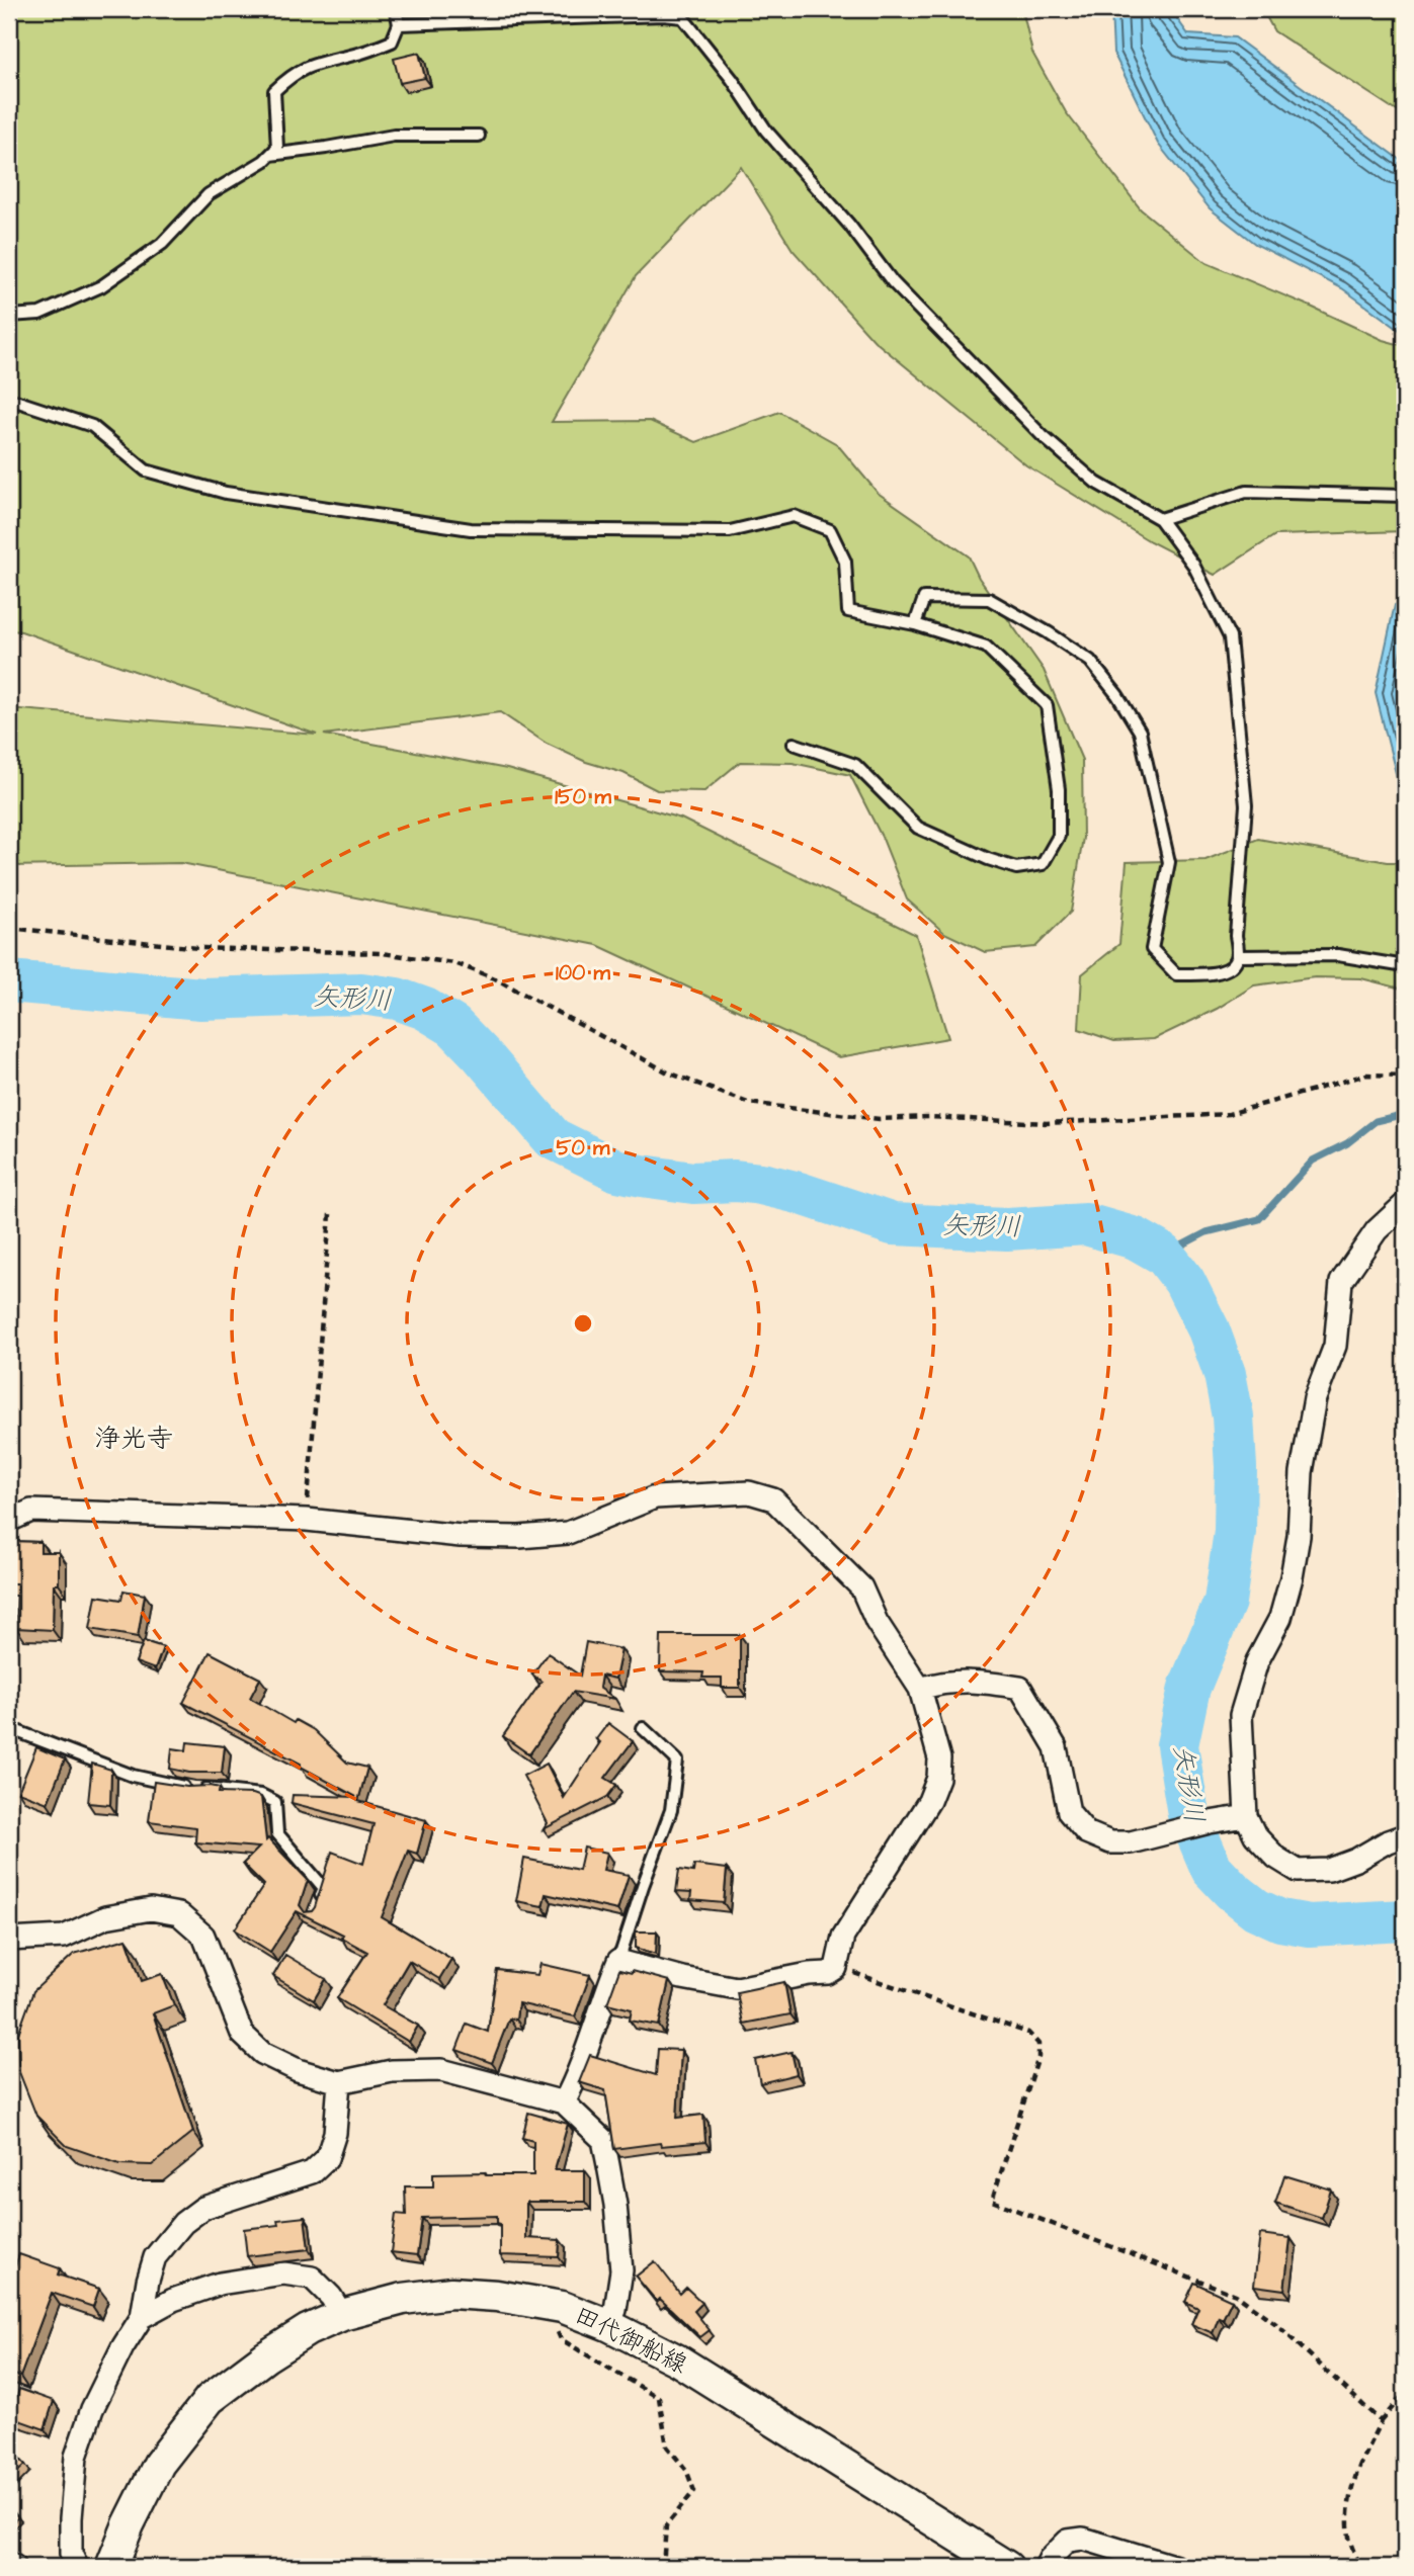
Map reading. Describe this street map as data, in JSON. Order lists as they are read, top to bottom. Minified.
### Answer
{"streets":{"main road":["田代御船線"]},"districts":["浄光寺"],"water":["矢形川"],"rings":["150 m","100 m","50 m"]}
